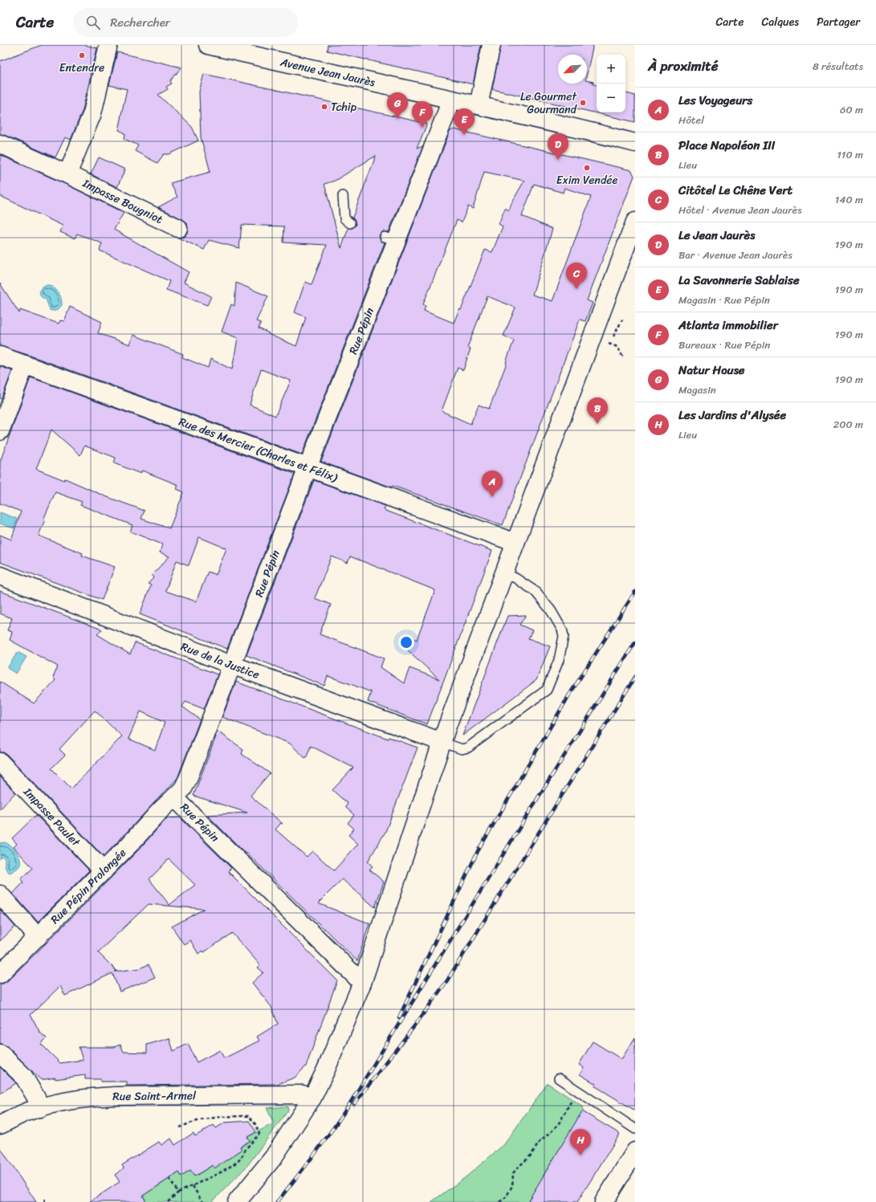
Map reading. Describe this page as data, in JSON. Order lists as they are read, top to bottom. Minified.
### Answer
{"streets":{"street":["Avenue Jean Jaurès","Impasse Bougniot","Rue Pépin","Rue des Mercier (Charles et Félix)","Rue de la Justice","Impasse Paulet","Rue Pépin Prolongée","Rue Saint-Armel"]},"crossings":[["Avenue Jean Jaurès","Rue Pépin"],["Rue Pépin","Rue des Mercier (Charles et Félix)"],["Rue Pépin","Rue de la Justice"],["Rue Pépin","Rue Pépin Prolongée"],["Impasse Paulet","Rue Pépin Prolongée"]],"places":["Entendre","Le Gourmet Gourmand","Tchip","Exim Vendée"],"north":"bottom left","page":{"header":"Carte","search":"Rechercher","nav":["Carte","Calques","Partager"],"heading":["À proximité","8 résultats"],"map_buttons":["+","−"],"list":[{"mark":"A","name":"Les Voyageurs","note":"Hôtel","value":"60 m"},{"mark":"B","name":"Place Napoléon III","note":"Lieu","value":"110 m"},{"mark":"C","name":"Citôtel Le Chêne Vert","note":"Hôtel · Avenue Jean Jaurès","value":"140 m"},{"mark":"D","name":"Le Jean Jaurès","note":"Bar · Avenue Jean Jaurès","value":"190 m"},{"mark":"E","name":"La Savonnerie Sablaise","note":"Magasin · Rue Pépin","value":"190 m"},{"mark":"F","name":"Atlanta immobilier","note":"Bureaux · Rue Pépin","value":"190 m"},{"mark":"G","name":"Natur House","note":"Magasin","value":"190 m"},{"mark":"H","name":"Les Jardins d'Alysée","note":"Lieu","value":"200 m"}],"pins":["G","F","E","D","C","B","A","H"]}}
